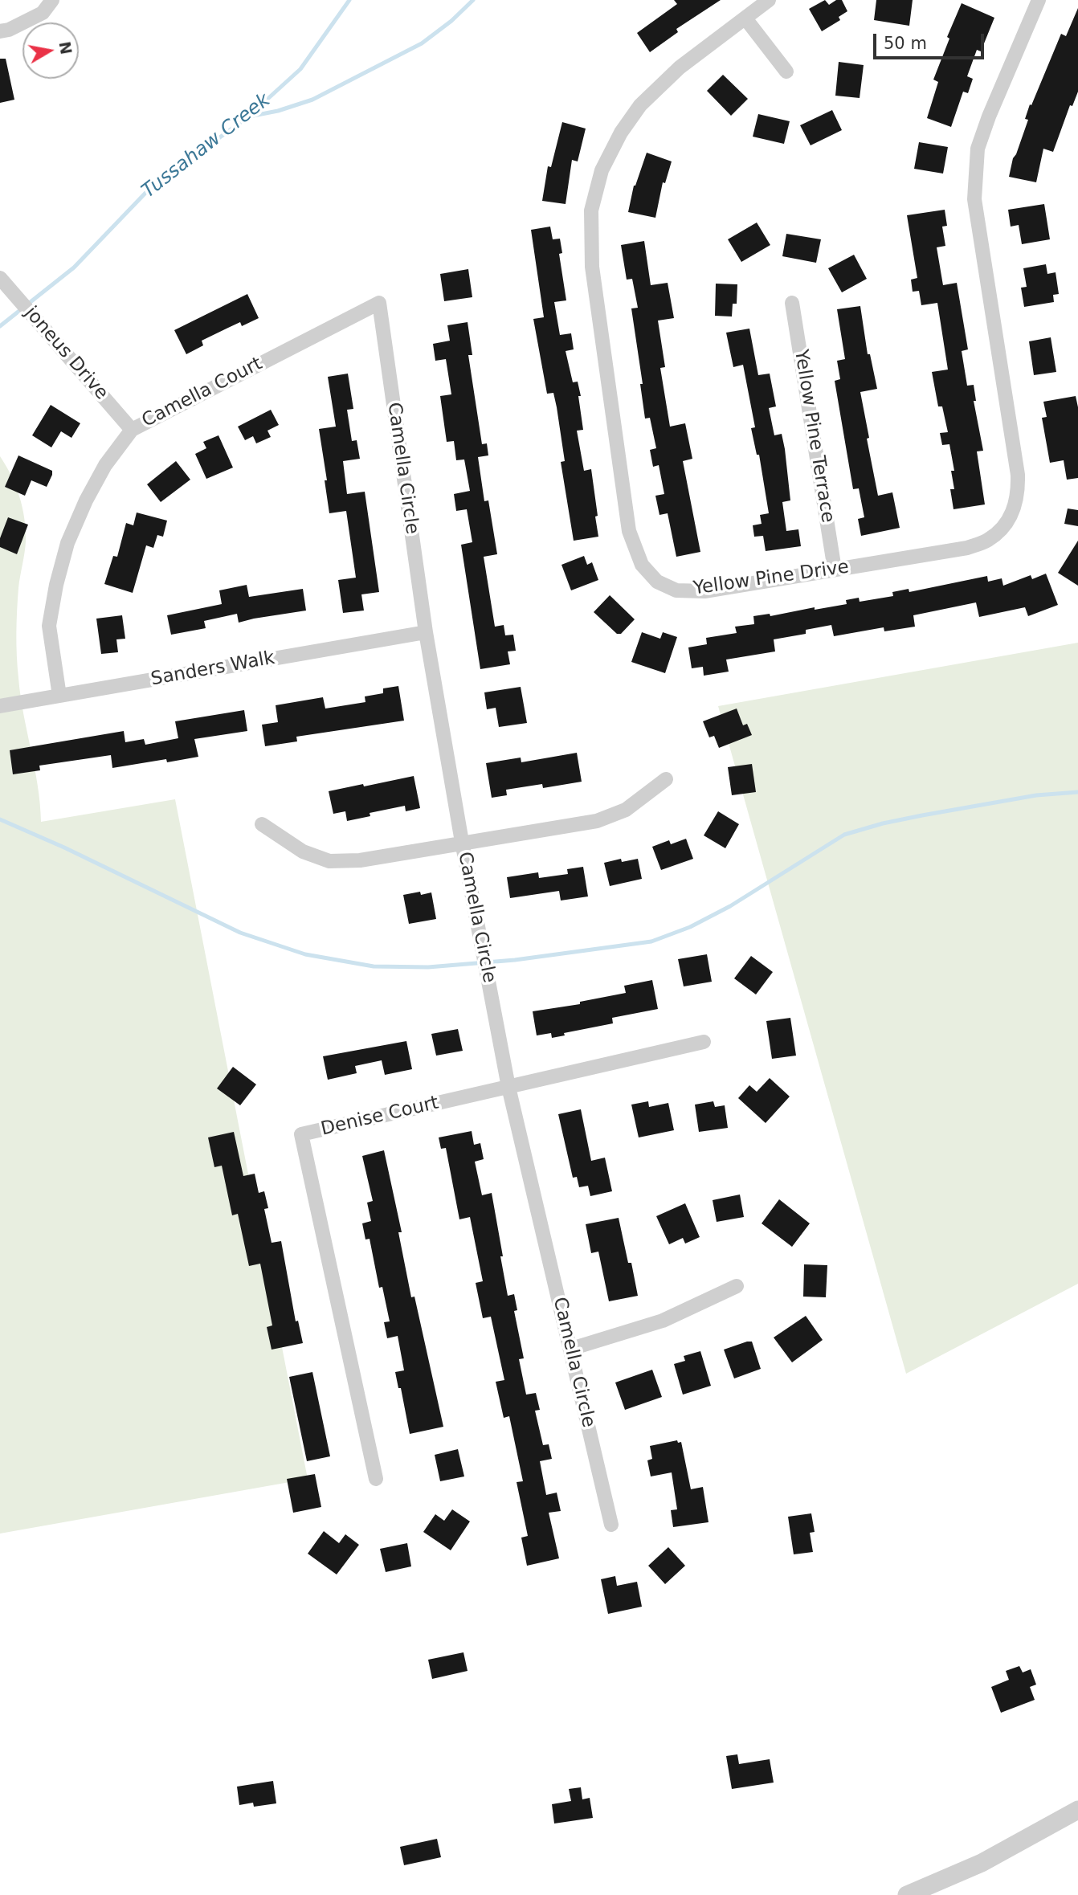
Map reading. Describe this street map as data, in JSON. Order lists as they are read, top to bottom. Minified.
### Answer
{"streets":{"street":["joneus Drive","Camella Court","Yellow Pine Terrace","Camella Circle","Yellow Pine Drive","Sanders Walk","Denise Court"]},"crossings":[["joneus Drive","Camella Court"],["Camella Court","Camella Circle"],["Camella Court","Sanders Walk"],["Yellow Pine Terrace","Yellow Pine Drive"],["Camella Circle","Sanders Walk"],["Camella Circle","Denise Court"]],"water":["Tussahaw Creek"],"scale_bar":"50 m","north":"right"}
